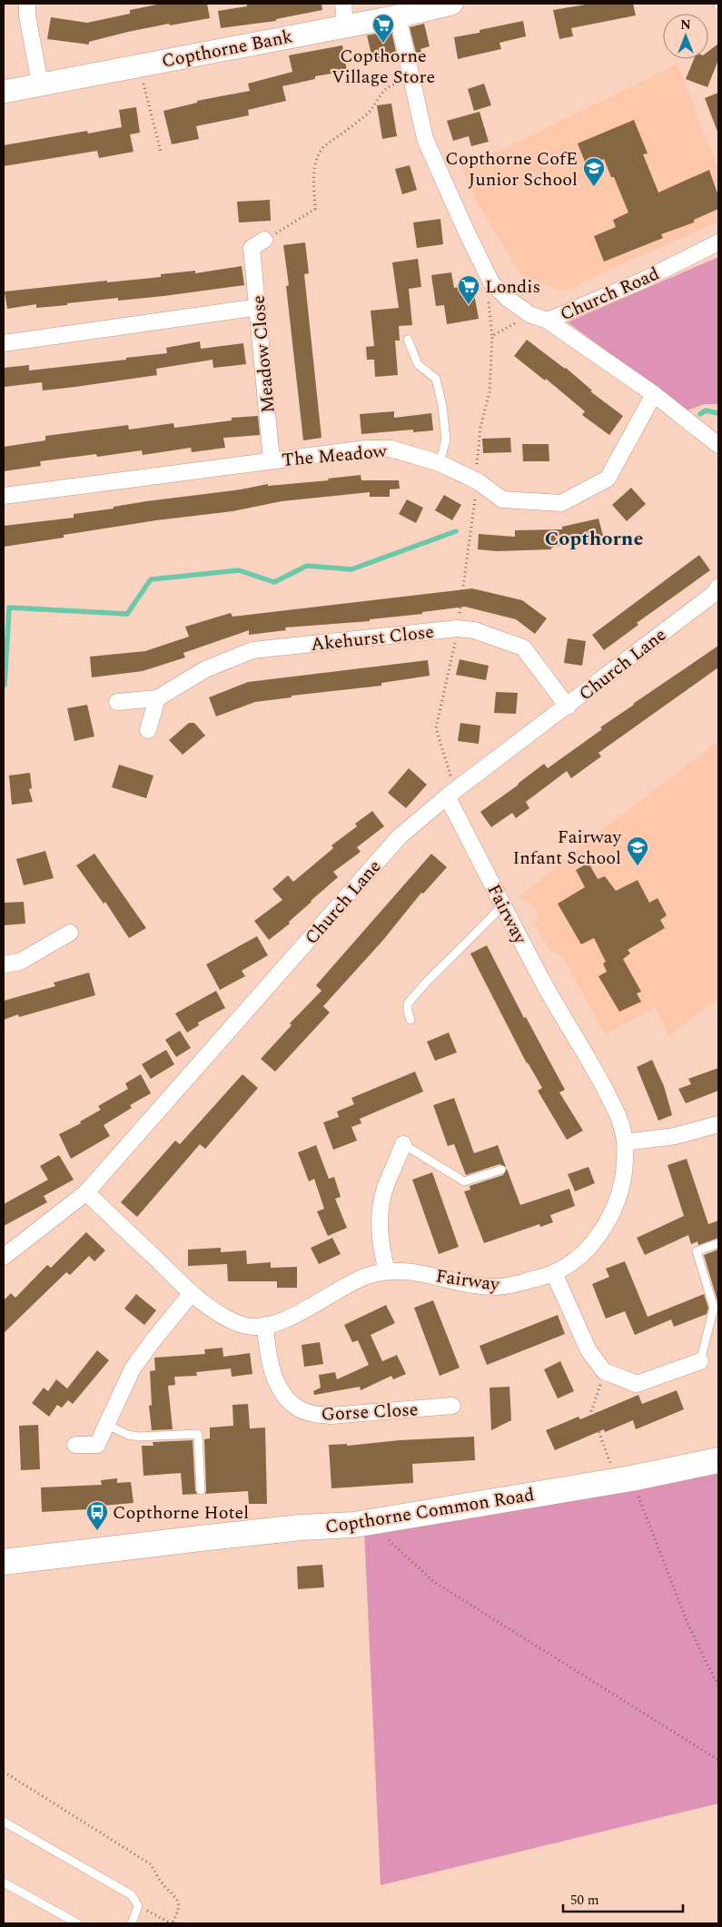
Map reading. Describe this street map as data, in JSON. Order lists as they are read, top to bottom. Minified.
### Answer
{"streets":{"highway":["Copthorne Common Road"],"street":["Copthorne Bank","Church Road","Meadow Close","The Meadow","Akehurst Close","Church Lane","Fairway","Gorse Close"]},"crossings":[["Copthorne Bank","Church Road"],["Meadow Close","The Meadow"],["Akehurst Close","Church Lane"],["Church Lane","Fairway"],["Fairway","Gorse Close"]],"districts":["Copthorne"],"places":{"supermarket":["Copthorne Village Store","Londis"],"school or university":["Copthorne CofE Junior School","Fairway Infant School"],"bus stop":["Copthorne Hotel"]},"scale_bar":"50 m","north":"top"}
